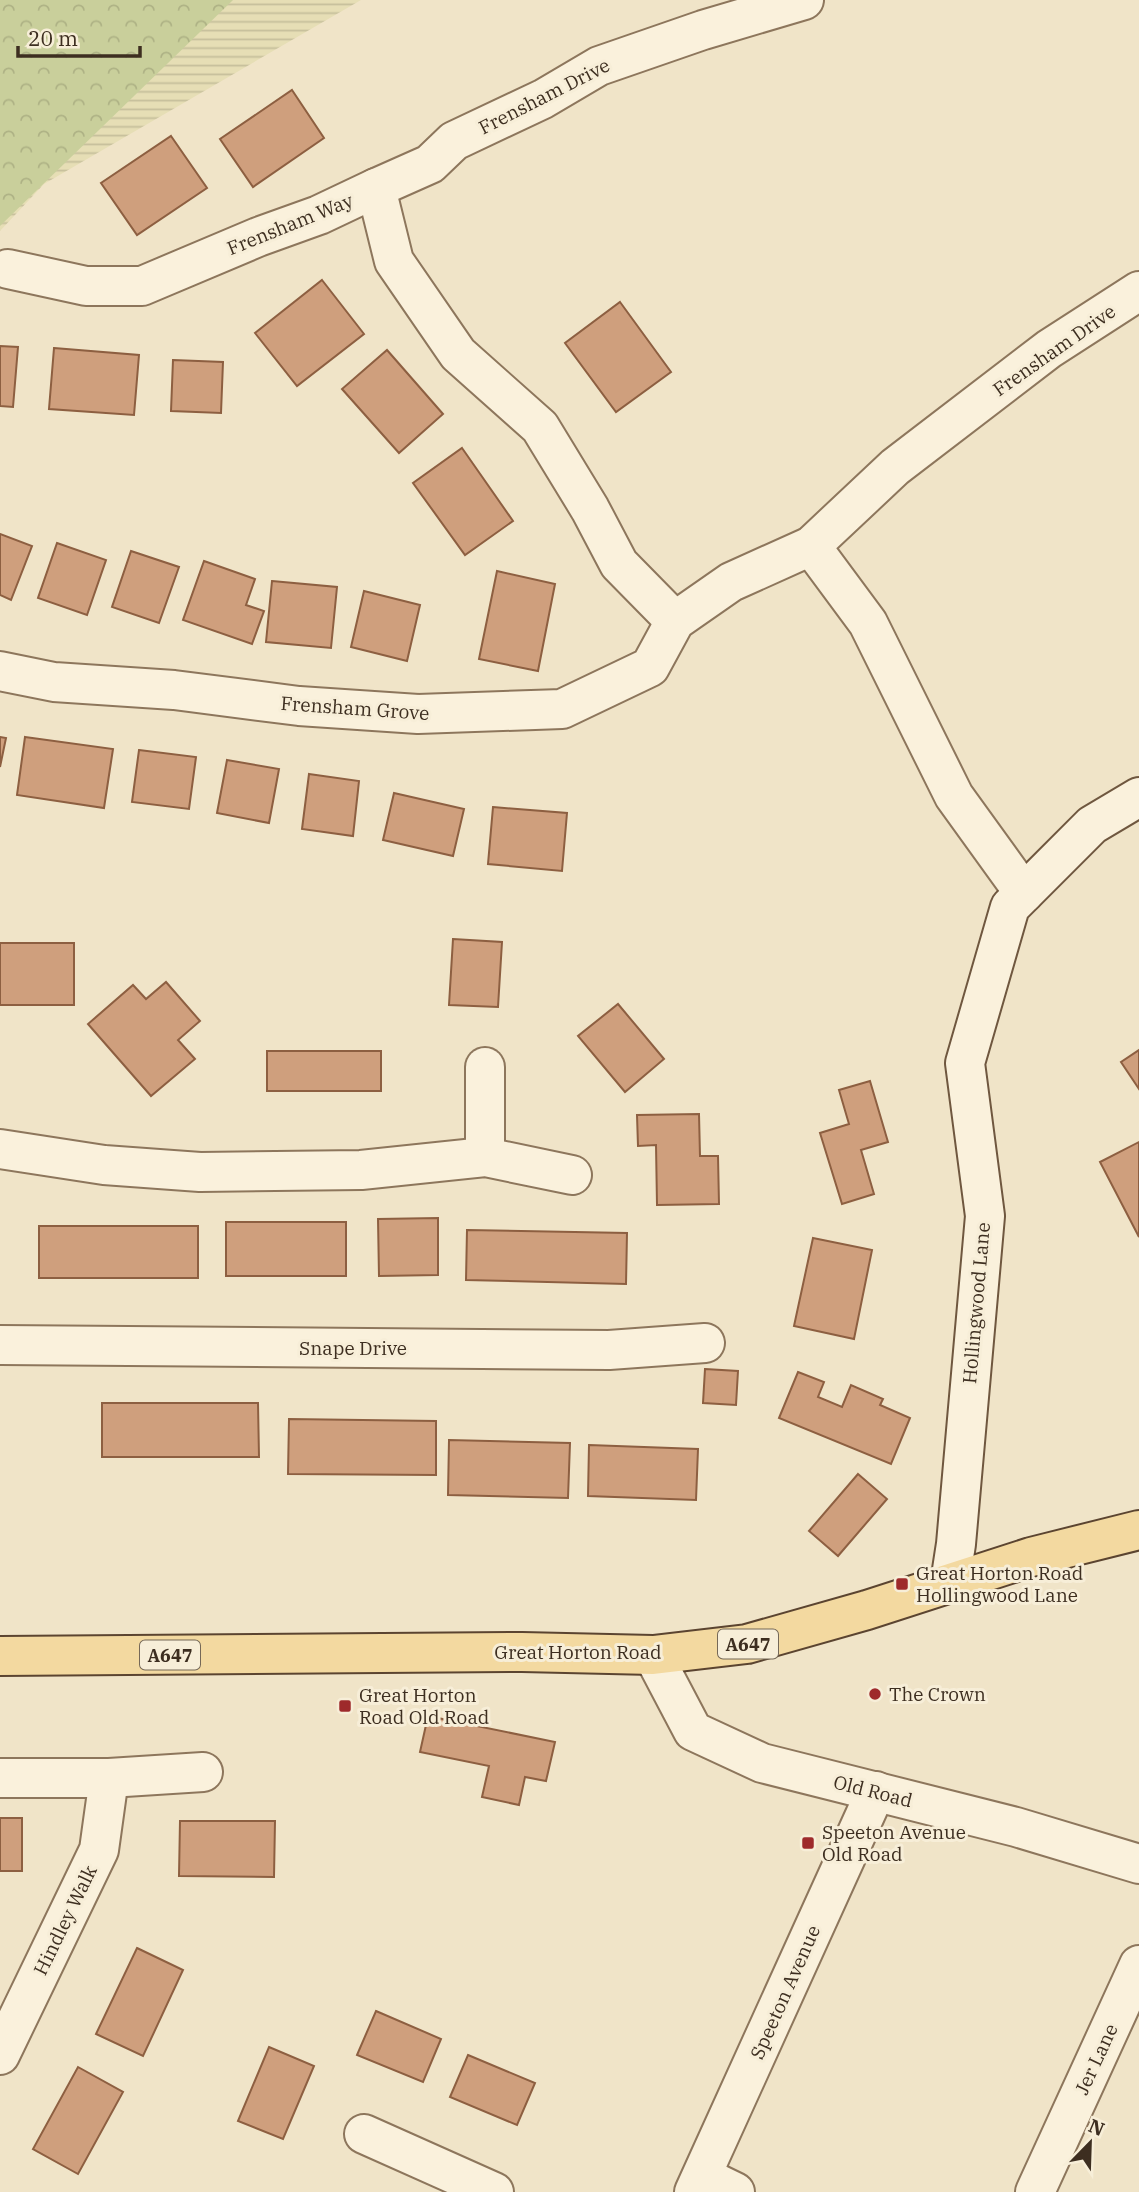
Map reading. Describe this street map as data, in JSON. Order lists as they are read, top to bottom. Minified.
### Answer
{"streets":{"main road":["A647","Great Horton Road"],"street":["Frensham Drive","Frensham Way","Frensham Grove","Hollingwood Lane","Snape Drive","Old Road","Hindley Walk","Speeton Avenue","Jer Lane"]},"crossings":[["Frensham Drive","Frensham Way"],["Frensham Drive","Frensham Grove"],["Frensham Way","Frensham Grove"],["Hollingwood Lane","Great Horton Road"],["Great Horton Road","Old Road"],["Old Road","Speeton Avenue"]],"places":{"transit":["Great Horton Road Hollingwood Lane","Great Horton Road Old Road","Speeton Avenue Old Road"],"other":["The Crown"]},"scale_bar":"20 m","north":"top right"}
